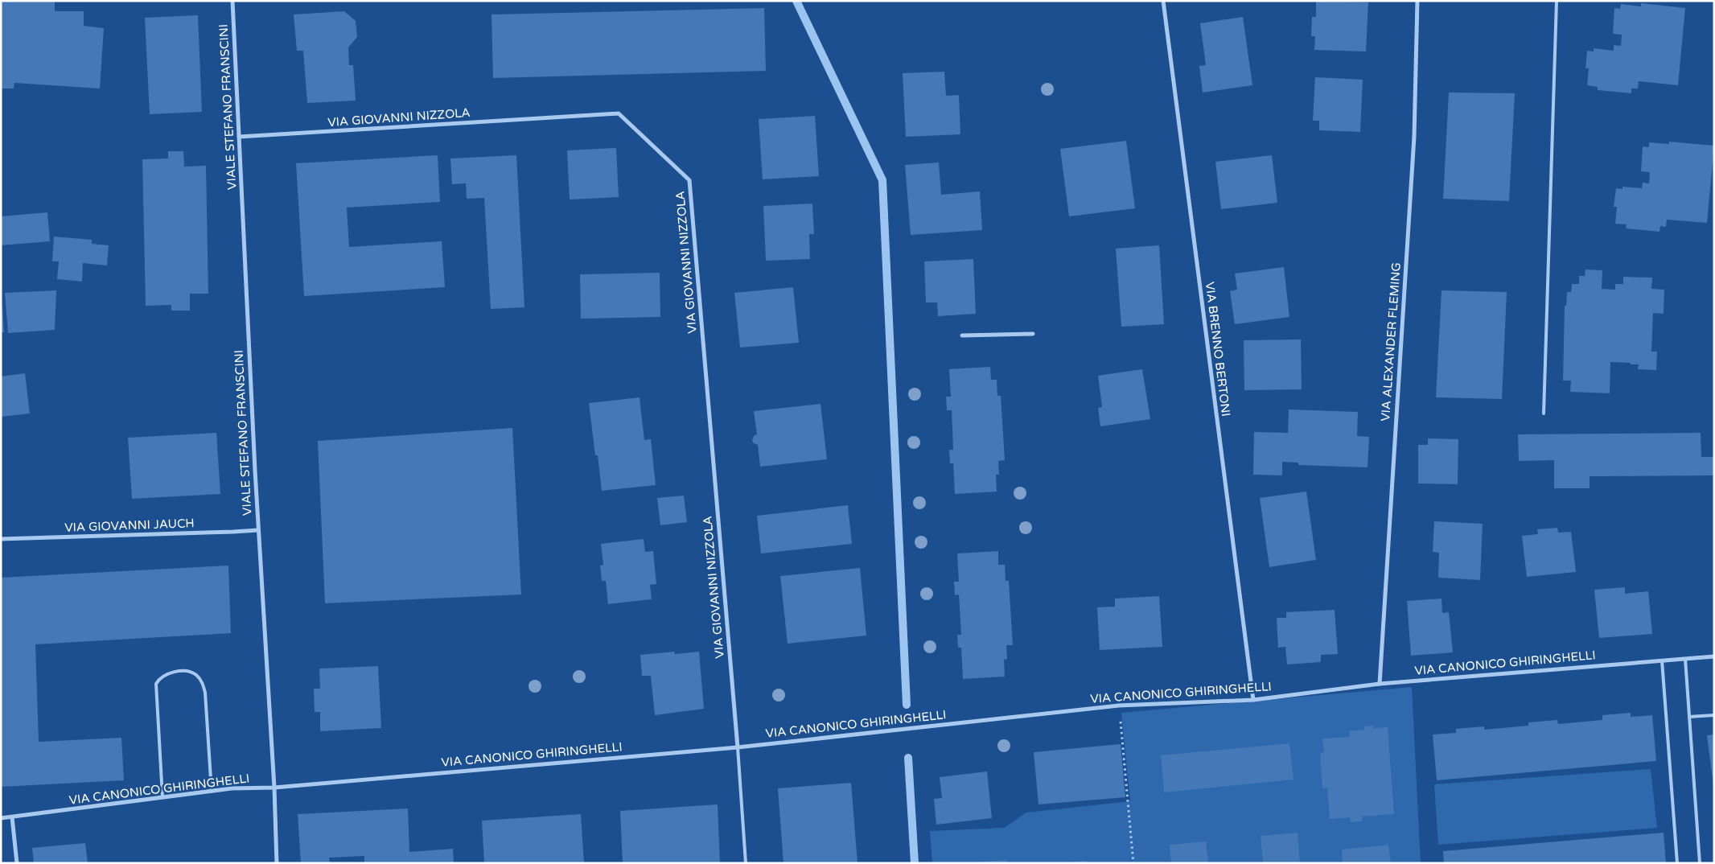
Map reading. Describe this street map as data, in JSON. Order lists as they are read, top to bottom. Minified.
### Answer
{"streets":{"street":["VIALE STEFANO FRANSCINI","VIA GIOVANNI NIZZOLA","VIA ALEXANDER FLEMING","VIA BRENNO BERTONI","VIA GIOVANNI JAUCH","VIA CANONICO GHIRINGHELLI"]},"crossings":[["VIALE STEFANO FRANSCINI","VIA GIOVANNI NIZZOLA"],["VIALE STEFANO FRANSCINI","VIA GIOVANNI JAUCH"],["VIALE STEFANO FRANSCINI","VIA CANONICO GHIRINGHELLI"],["VIA GIOVANNI NIZZOLA","VIA CANONICO GHIRINGHELLI"],["VIA ALEXANDER FLEMING","VIA CANONICO GHIRINGHELLI"],["VIA BRENNO BERTONI","VIA CANONICO GHIRINGHELLI"]]}
